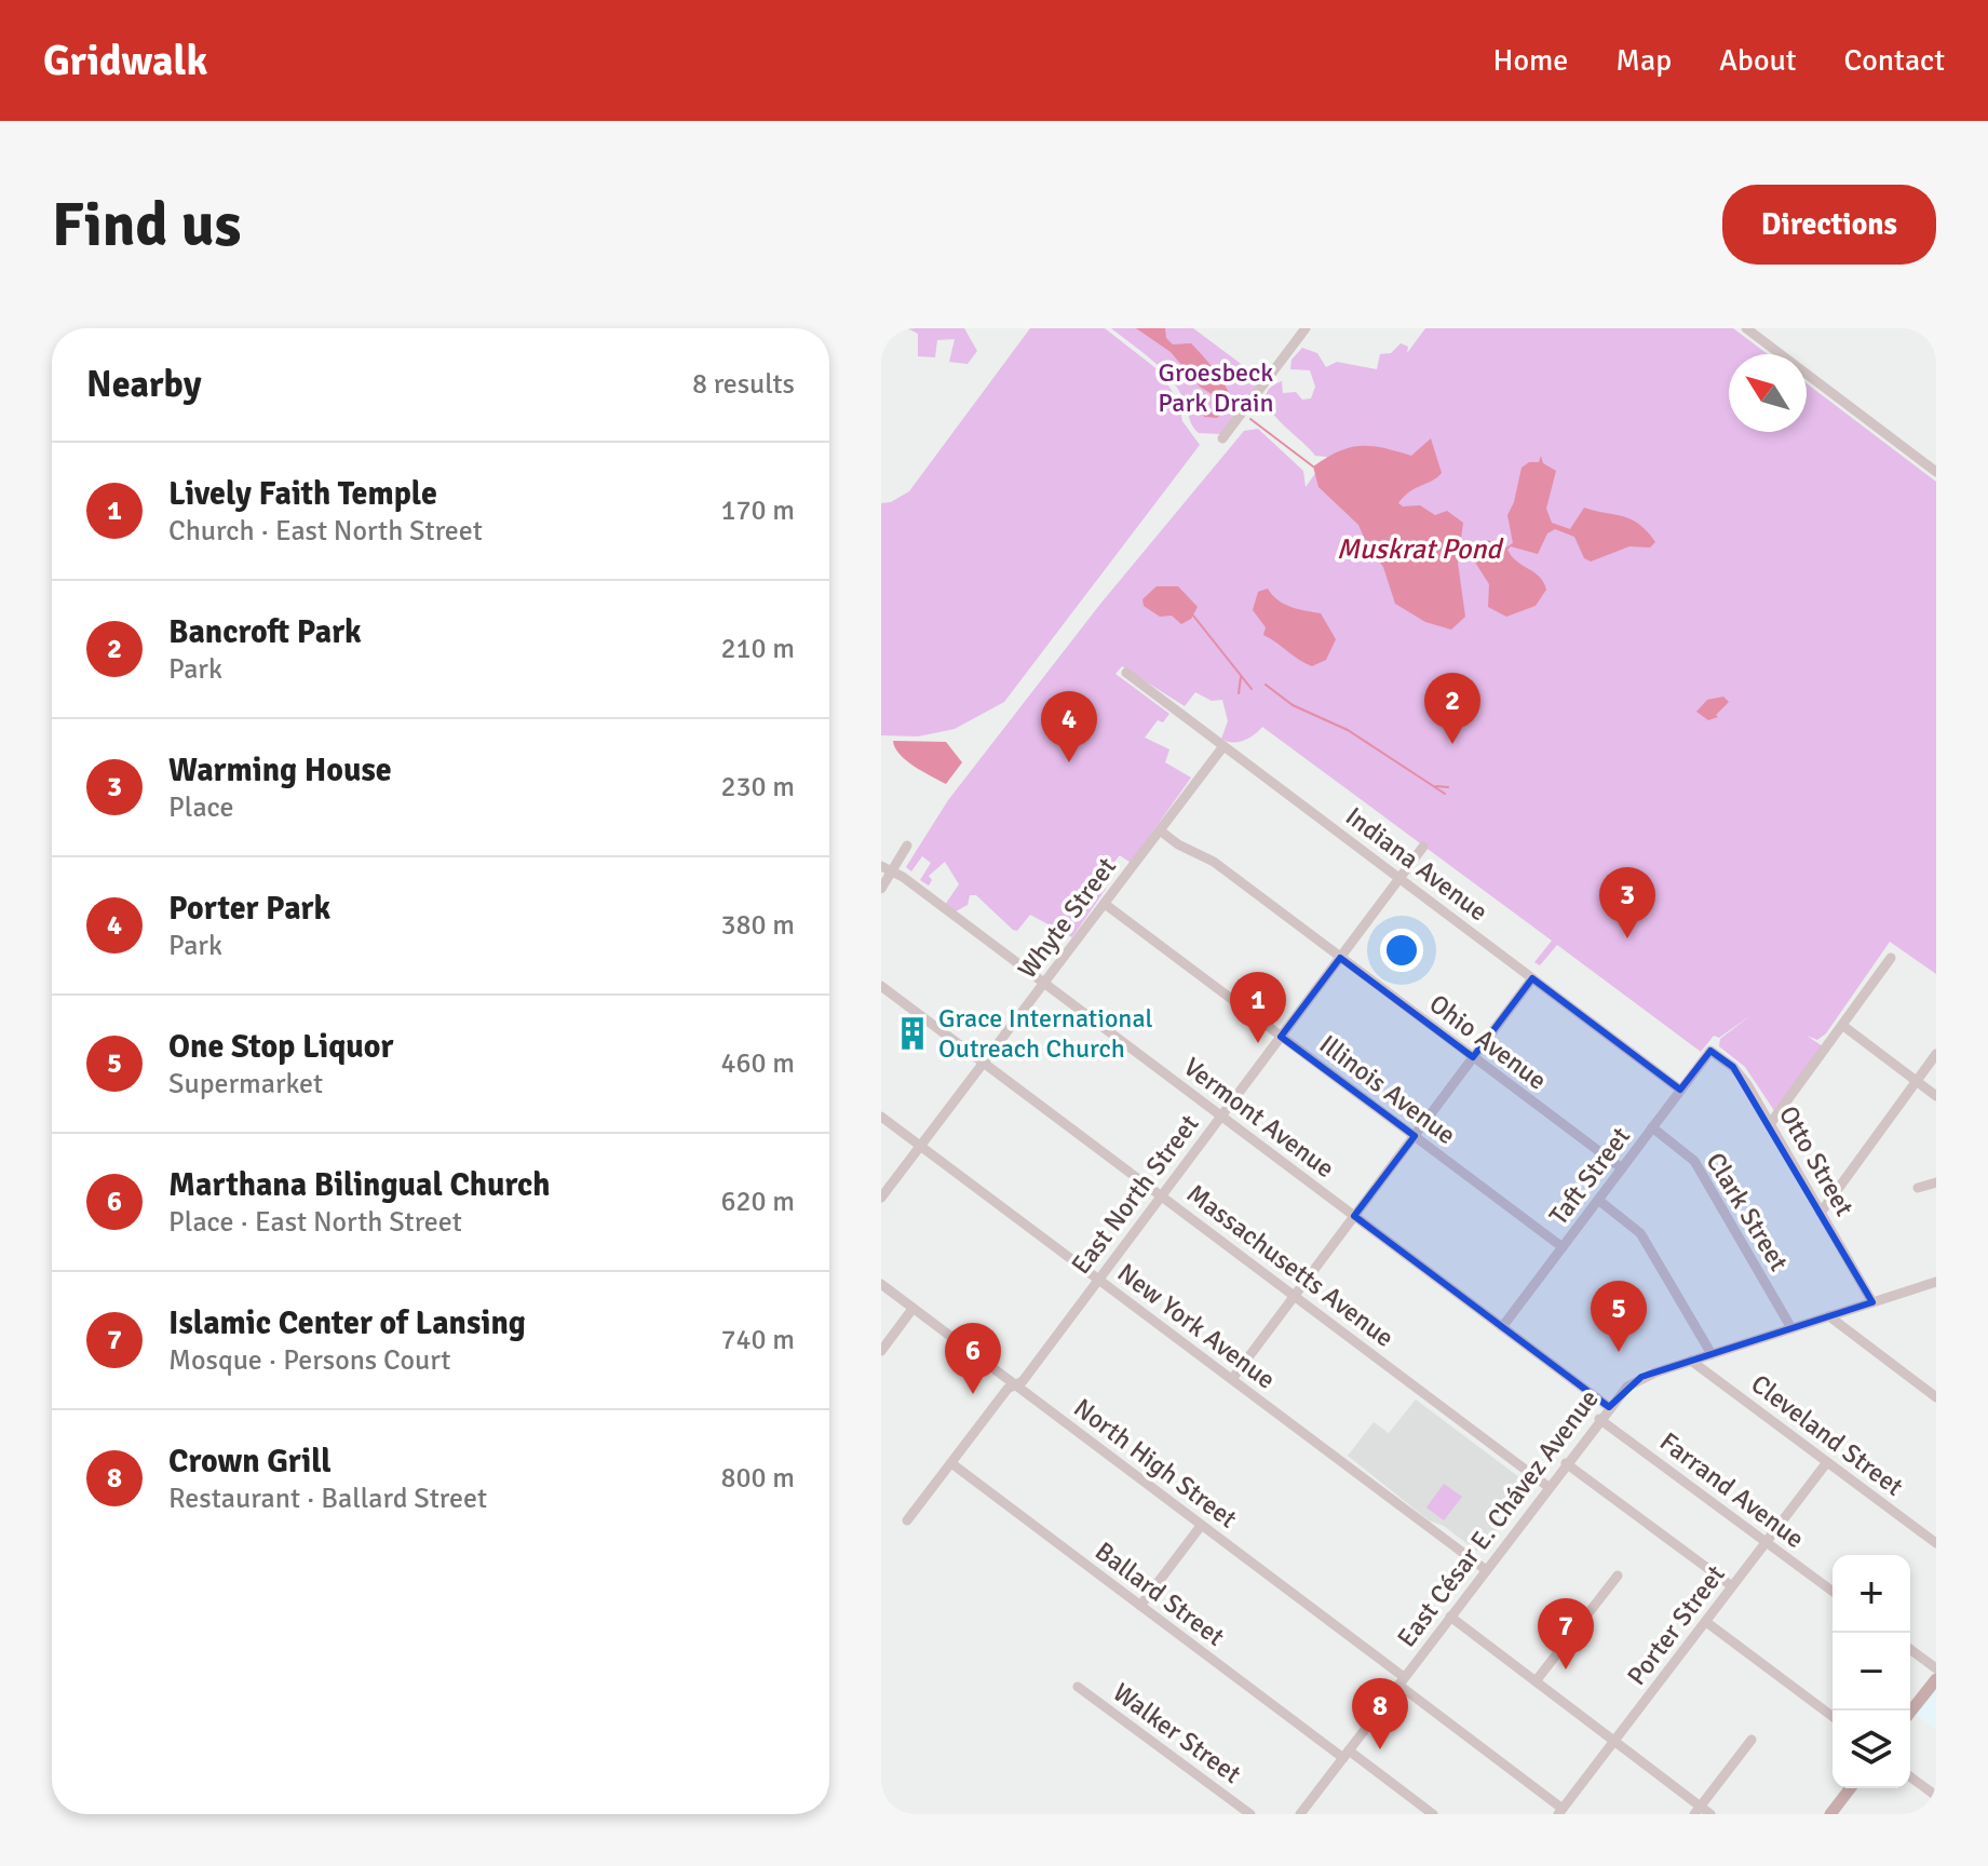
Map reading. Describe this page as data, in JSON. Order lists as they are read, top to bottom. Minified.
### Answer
{"streets":{"street":["Indiana Avenue","Whyte Street","Ohio Avenue","Illinois Avenue","Vermont Avenue","Otto Street","Taft Street","East North Street","Clark Street","Massachusetts Avenue","New York Avenue","Cleveland Street","North High Street","Farrand Avenue","East César E. Chávez Avenue","Ballard Street","Porter Street","Walker Street"]},"crossings":[["Indiana Avenue","Whyte Street"],["Indiana Avenue","Taft Street"],["Indiana Avenue","East North Street"],["Whyte Street","Ohio Avenue"],["Whyte Street","Illinois Avenue"],["Whyte Street","Vermont Avenue"],["Whyte Street","Massachusetts Avenue"],["Whyte Street","New York Avenue"],["Ohio Avenue","Taft Street"],["Ohio Avenue","East North Street"],["Illinois Avenue","Taft Street"],["Illinois Avenue","East North Street"],["Vermont Avenue","Taft Street"],["Vermont Avenue","East North Street"],["Vermont Avenue","East César E. Chávez Avenue"],["Otto Street","Taft Street"],["Otto Street","East César E. Chávez Avenue"],["Taft Street","Clark Street"],["East North Street","Massachusetts Avenue"],["East North Street","New York Avenue"],["East North Street","North High Street"],["East North Street","Ballard Street"],["Clark Street","East César E. Chávez Avenue"],["Massachusetts Avenue","East César E. Chávez Avenue"],["New York Avenue","East César E. Chávez Avenue"],["Cleveland Street","East César E. Chávez Avenue"],["Cleveland Street","Porter Street"],["North High Street","East César E. Chávez Avenue"],["North High Street","Porter Street"],["Farrand Avenue","East César E. Chávez Avenue"],["Farrand Avenue","Porter Street"],["East César E. Chávez Avenue","Ballard Street"]],"water":["Muskrat Pond"],"parks":["Groesbeck Park Drain"],"places":{"building":["Grace International Outreach Church"]},"north":"top left","page":{"header":"Gridwalk","nav":["Home","Map","About","Contact"],"buttons":"Directions","title":"Find us","heading":["Nearby","8 results"],"list":[{"mark":"1","name":"Lively Faith Temple","note":"Church · East North Street","value":"170 m"},{"mark":"2","name":"Bancroft Park","note":"Park","value":"210 m"},{"mark":"3","name":"Warming House","note":"Place","value":"230 m"},{"mark":"4","name":"Porter Park","note":"Park","value":"380 m"},{"mark":"5","name":"One Stop Liquor","note":"Supermarket","value":"460 m"},{"mark":"6","name":"Marthana Bilingual Church","note":"Place · East North Street","value":"620 m"},{"mark":"7","name":"Islamic Center of Lansing","note":"Mosque · Persons Court","value":"740 m"},{"mark":"8","name":"Crown Grill","note":"Restaurant · Ballard Street","value":"800 m"}],"pins":["2","4","3","1","5","6","7","8"],"map_buttons":["+","−"]}}
